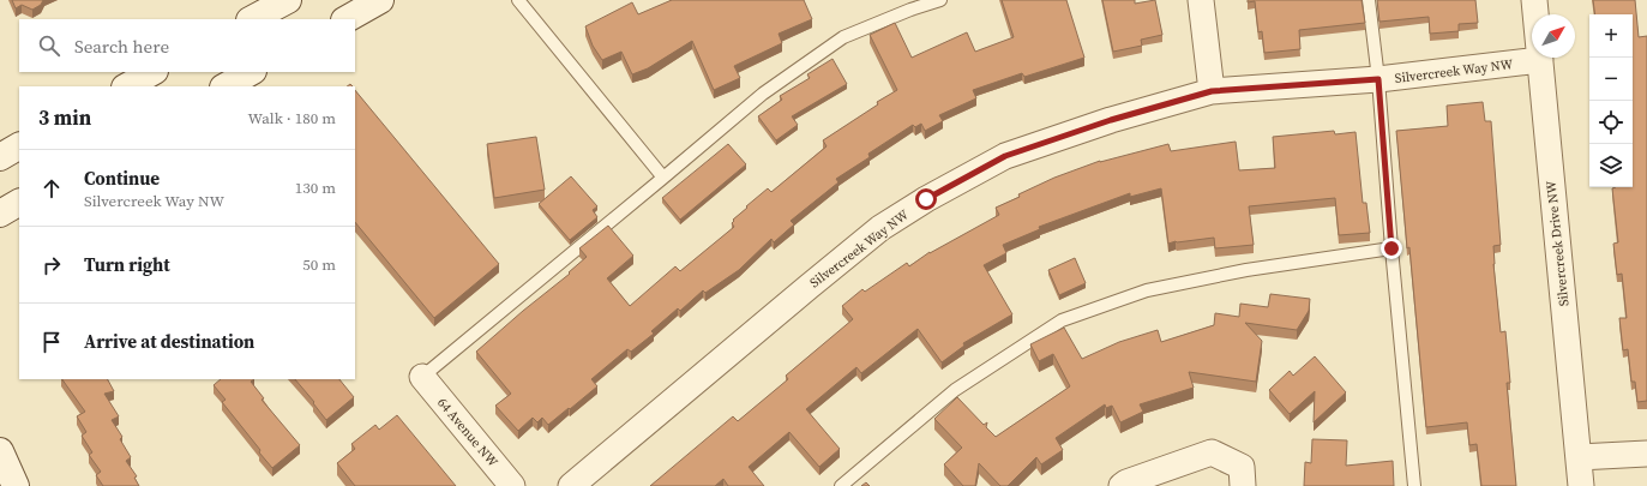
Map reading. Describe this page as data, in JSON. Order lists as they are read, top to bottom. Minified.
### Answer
{"streets":{"street":["Silvercreek Way NW","Silvercreek Drive NW","64 Avenue NW"]},"crossings":[["Silvercreek Way NW","Silvercreek Drive NW"]],"north":"top right","page":{"map_buttons":["+","−"],"search":"Search here","heading":["3 min","Walk · 180 m"],"list":[["Continue","Silvercreek Way NW","130 m"],["Turn right","50 m"],"Arrive at destination"]}}
